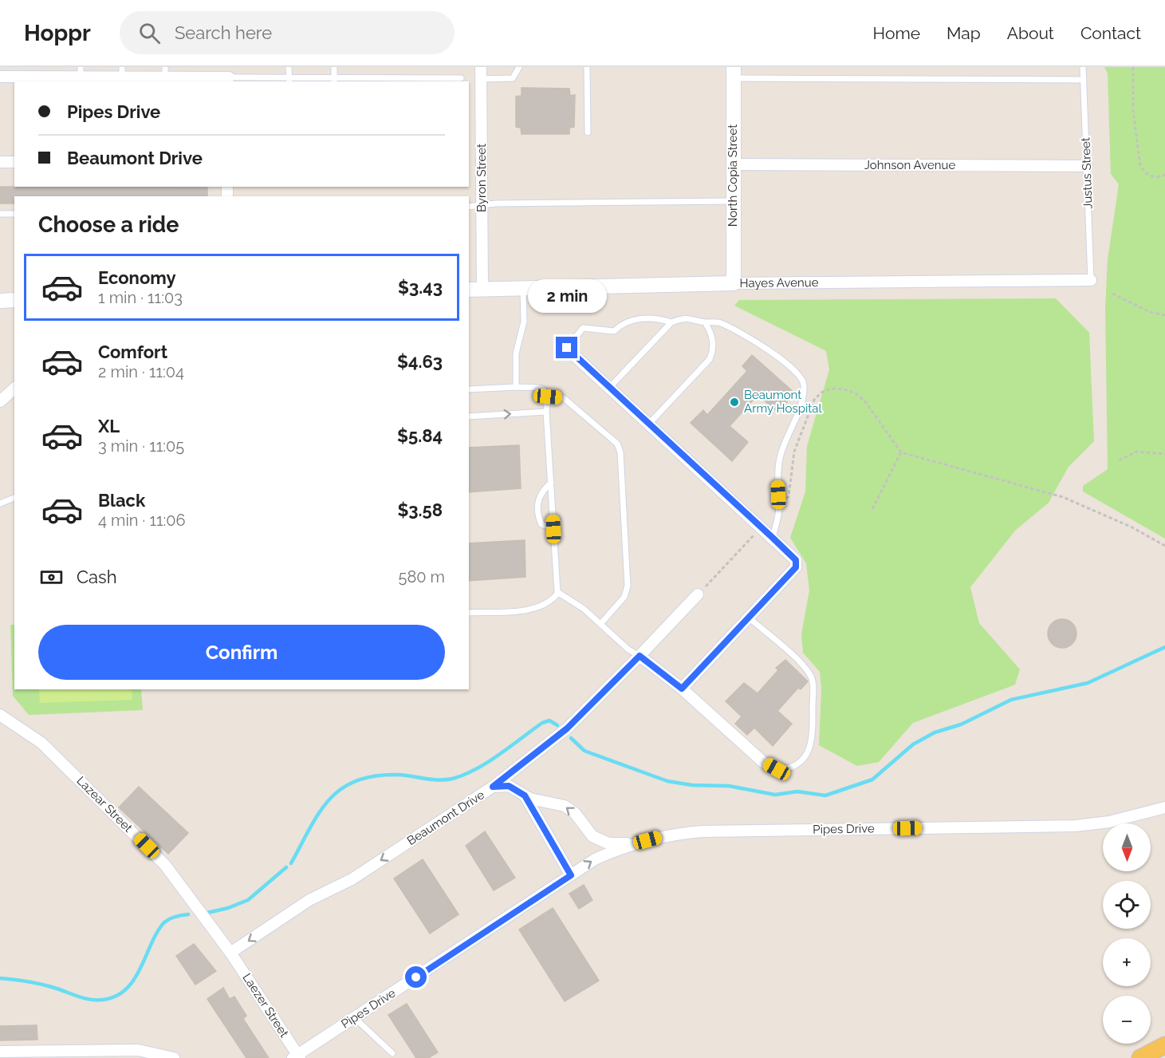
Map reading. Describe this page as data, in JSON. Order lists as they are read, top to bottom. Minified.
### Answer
{"streets":{"street":["Johnson Avenue","North Copia Street","Byron Street","Hayes Avenue","Lazear Street","Beaumont Drive","Pipes Drive","Laezer Street"],"lane":["Justus Street"]},"crossings":[["Johnson Avenue","Justus Street"],["Johnson Avenue","North Copia Street"],["Justus Street","Hayes Avenue"],["North Copia Street","Hayes Avenue"],["Byron Street","Hayes Avenue"],["Lazear Street","Beaumont Drive"],["Lazear Street","Laezer Street"],["Beaumont Drive","Pipes Drive"],["Beaumont Drive","Laezer Street"],["Pipes Drive","Laezer Street"]],"one_way":["Beaumont Drive"],"places":["Beaumont Army Hospital"],"north":"bottom","page":{"header":"Hoppr","search":"Search here","nav":["Home","Map","About","Contact"],"banner":["Pipes Drive","Beaumont Drive"],"heading":"Choose a ride","list":[{"name":"Economy","note":"1 min · 11:03","value":"$3.43"},{"name":"Comfort","note":"2 min · 11:04","value":"$4.63"},{"name":"XL","note":"3 min · 11:05","value":"$5.84"},{"name":"Black","note":"4 min · 11:06","value":"$3.58"}],"bubble":"2 min","pay":["Cash","580 m"],"buttons":"Confirm","map_buttons":["+","−"]}}
